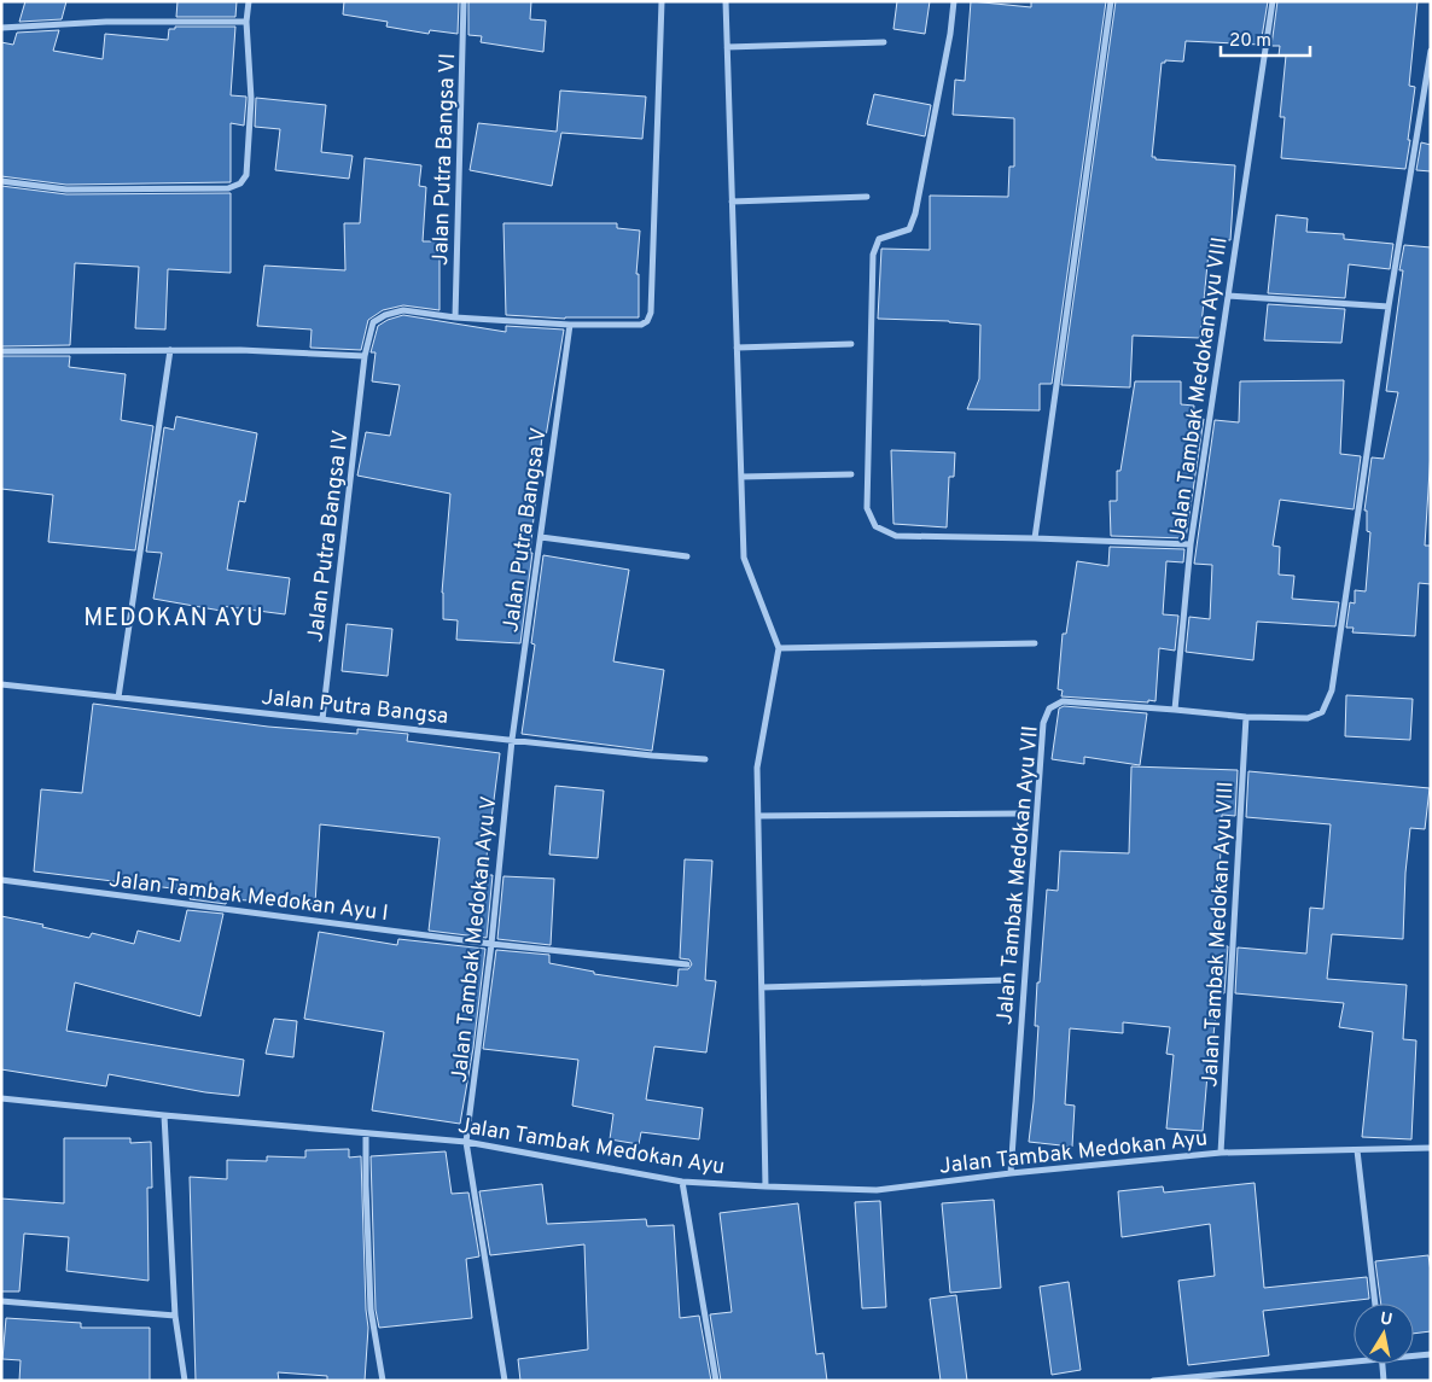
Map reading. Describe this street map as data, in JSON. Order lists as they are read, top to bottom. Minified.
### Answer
{"streets":{"street":["Jalan Putra Bangsa VI","Jalan Tambak Medokan Ayu VIII","Jalan Putra Bangsa V","Jalan Putra Bangsa IV","Jalan Putra Bangsa","Jalan Tambak Medokan Ayu VII","Jalan Tambak Medokan Ayu I","Jalan Tambak Medokan Ayu V","Jalan Tambak Medokan Ayu"]},"crossings":[["Jalan Tambak Medokan Ayu VIII","Jalan Tambak Medokan Ayu VII"],["Jalan Tambak Medokan Ayu VIII","Jalan Tambak Medokan Ayu"],["Jalan Putra Bangsa V","Jalan Putra Bangsa"],["Jalan Putra Bangsa V","Jalan Tambak Medokan Ayu V"],["Jalan Putra Bangsa IV","Jalan Putra Bangsa"],["Jalan Putra Bangsa","Jalan Tambak Medokan Ayu V"],["Jalan Tambak Medokan Ayu VII","Jalan Tambak Medokan Ayu"],["Jalan Tambak Medokan Ayu I","Jalan Tambak Medokan Ayu V"],["Jalan Tambak Medokan Ayu V","Jalan Tambak Medokan Ayu"]],"districts":["MEDOKAN AYU"],"scale_bar":"20 m","north":"top"}
